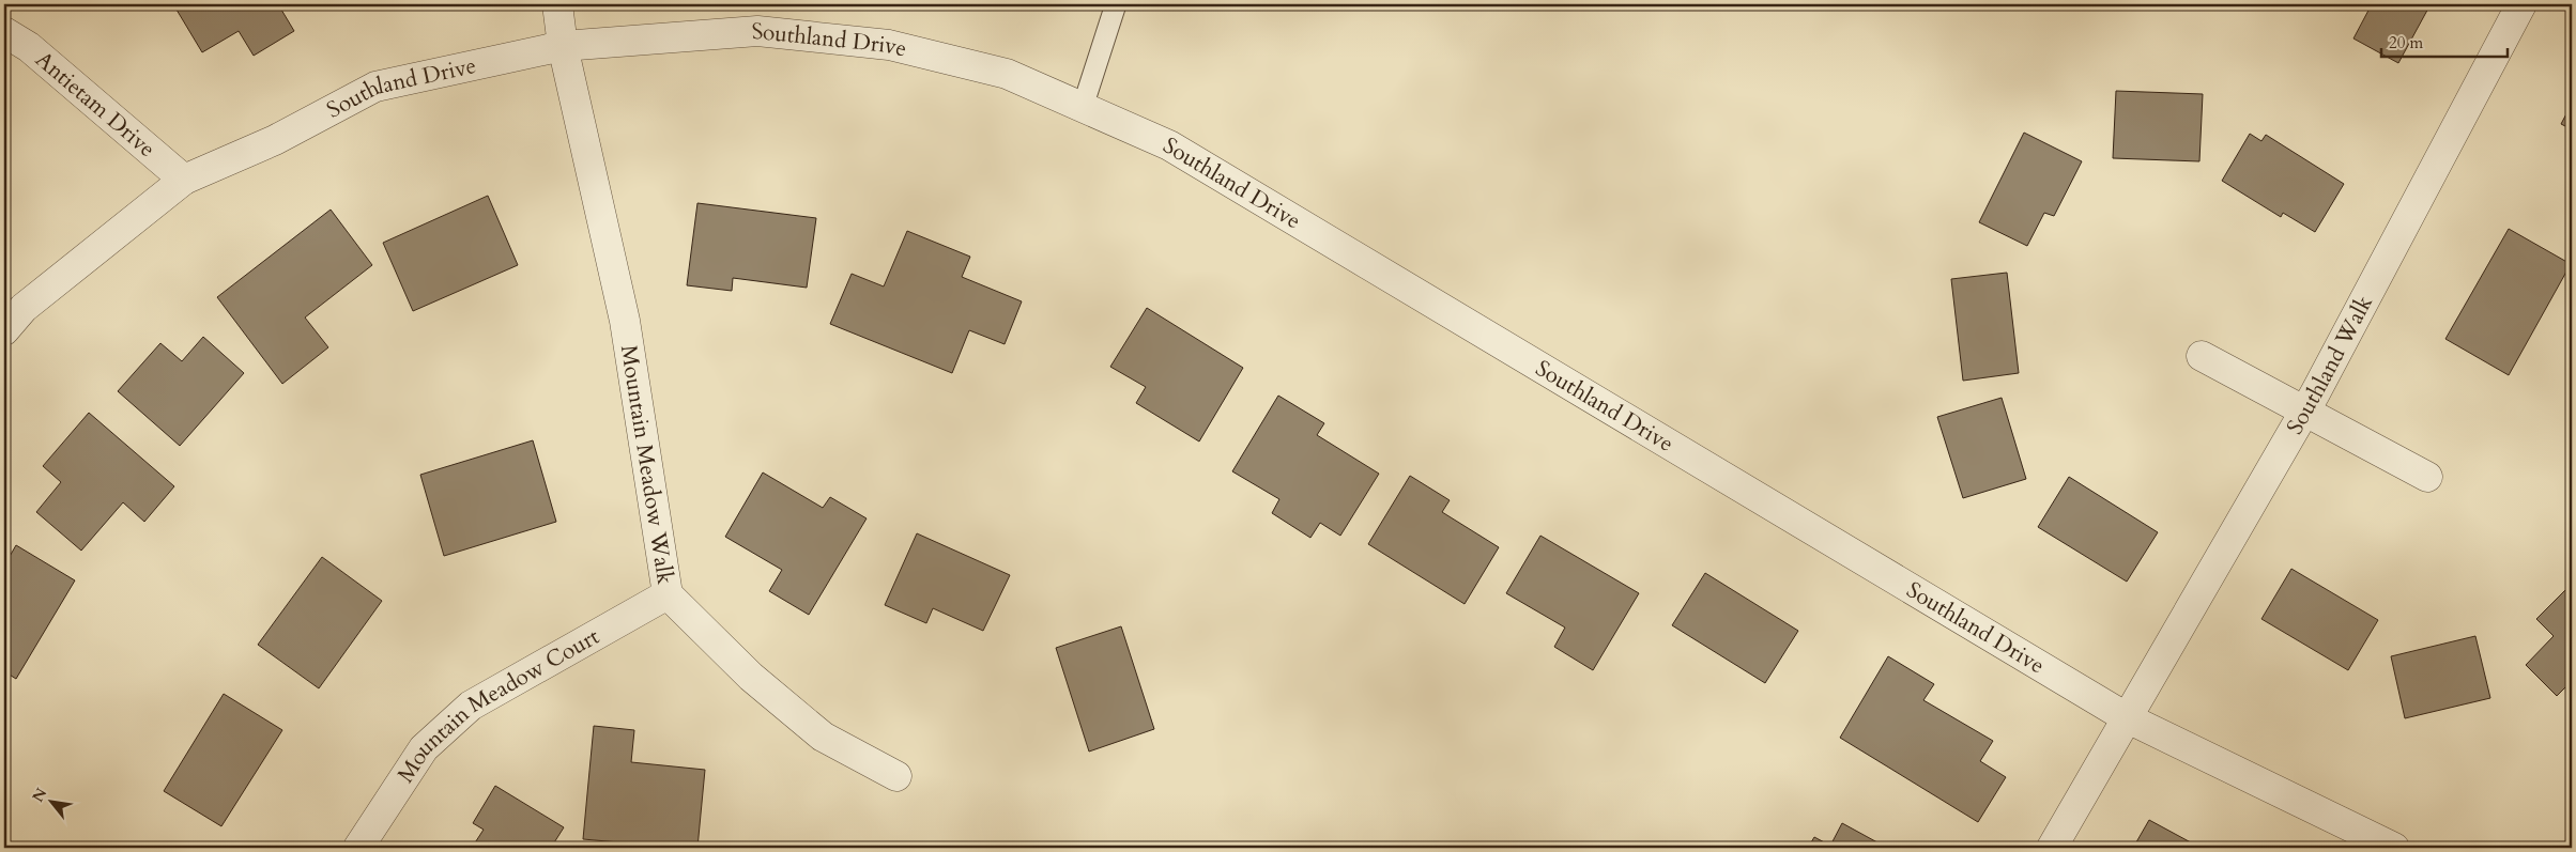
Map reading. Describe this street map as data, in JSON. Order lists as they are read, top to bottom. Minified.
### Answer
{"streets":{"street":["Southland Drive","Antietam Drive","Southland Walk","Mountain Meadow Walk","Mountain Meadow Court"]},"crossings":[["Southland Drive","Antietam Drive"],["Southland Drive","Southland Walk"],["Southland Drive","Mountain Meadow Walk"],["Mountain Meadow Walk","Mountain Meadow Court"]],"scale_bar":"20 m","north":"top left"}
